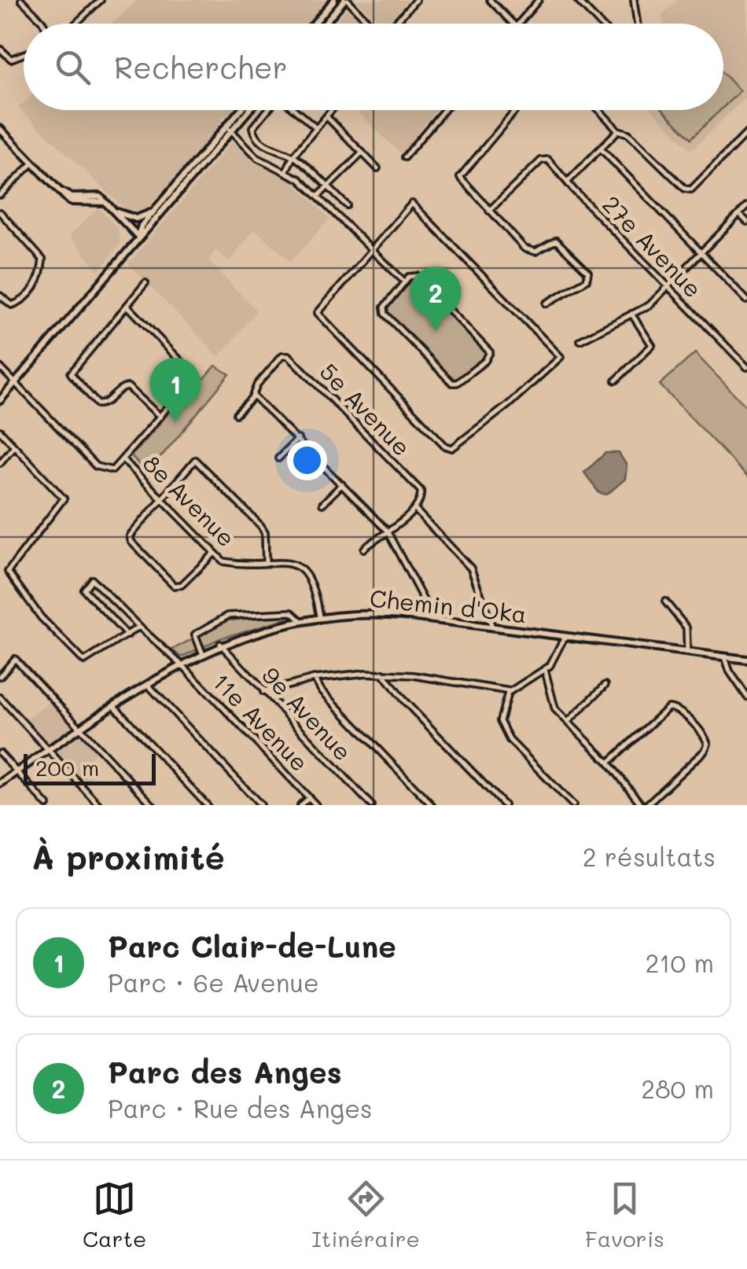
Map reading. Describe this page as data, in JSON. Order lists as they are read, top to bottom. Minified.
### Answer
{"streets":{"street":["27e Avenue","5e Avenue","8e Avenue","Chemin d'Oka","9e Avenue","11e Avenue"]},"crossings":[["8e Avenue","Chemin d'Oka"],["Chemin d'Oka","9e Avenue"],["Chemin d'Oka","11e Avenue"]],"scale_bar":"200 m","page":{"search":"Rechercher","pins":["2","1"],"scale":"200 m","heading":["À proximité","2 résultats"],"list":[{"mark":"1","name":"Parc Clair-de-Lune","note":"Parc · 6e Avenue","value":"210 m"},{"mark":"2","name":"Parc des Anges","note":"Parc · Rue des Anges","value":"280 m"}],"nav":["Carte","Itinéraire","Favoris"]}}
